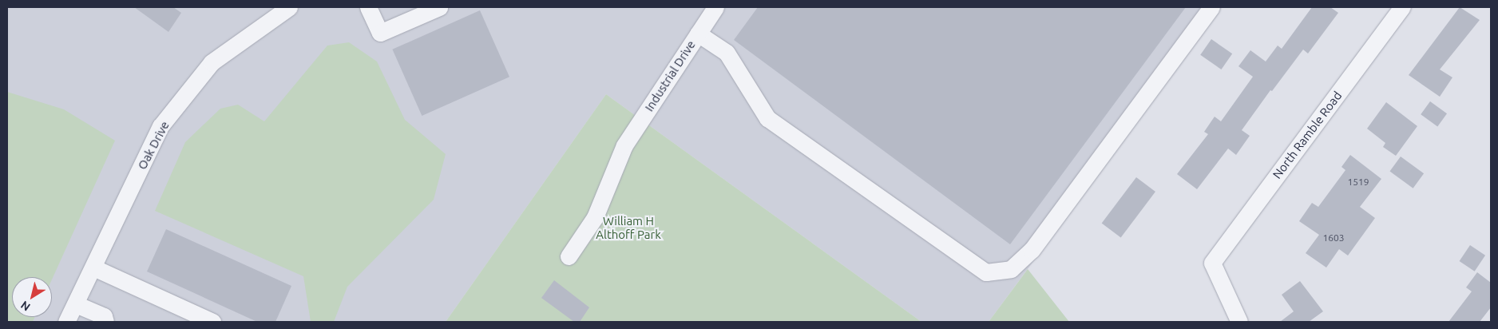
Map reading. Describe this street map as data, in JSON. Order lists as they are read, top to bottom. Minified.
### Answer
{"streets":{"street":["Industrial Drive","North Ramble Road","Oak Drive"]},"parks":["William H Althoff Park"],"house_numbers":["1519","1603"],"north":"bottom left"}
